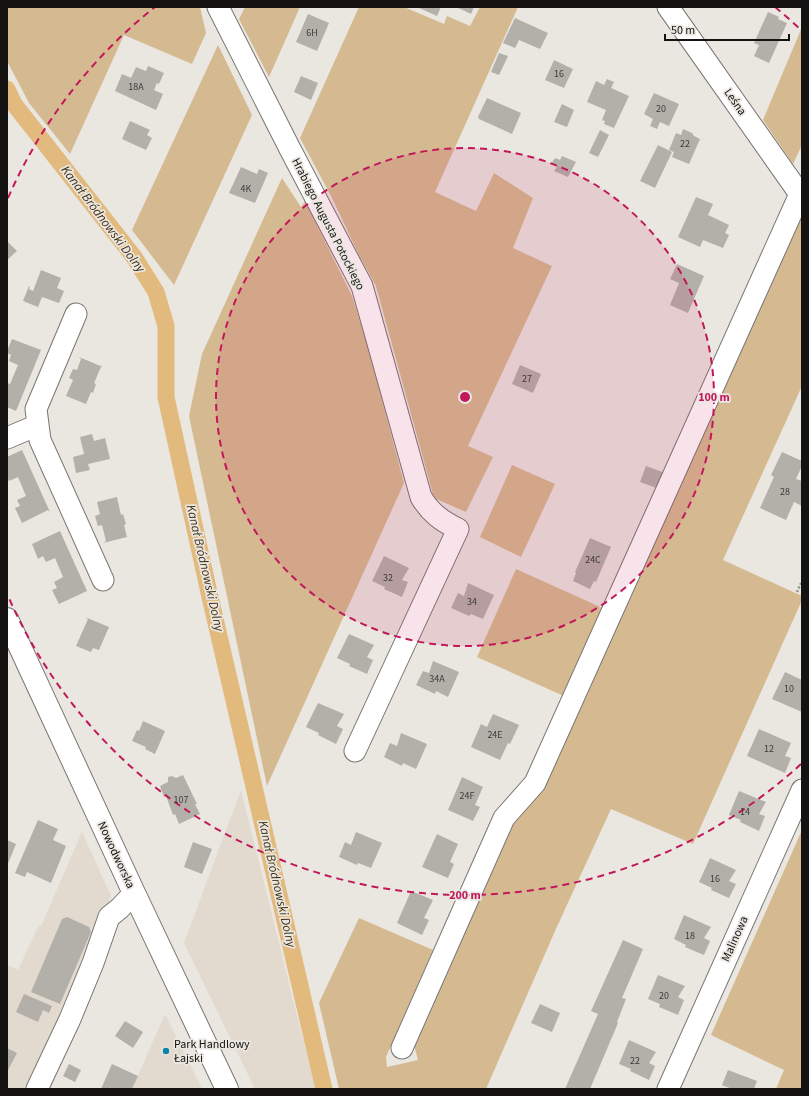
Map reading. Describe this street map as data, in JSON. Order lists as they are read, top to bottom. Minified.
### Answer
{"streets":{"main road":["Nowodworska"],"street":["Leśna","Hrabiego Augusta Potockiego","Malinowa"]},"water":["Kanał Bródnowski Dolny"],"places":["Park Handlowy Łajski"],"house_numbers":["6H","16","18A","20","22","4K","27","28","24C","32","34","34A","10","24E","12","24F","107","14","16","18","20","22"],"scale_bar":"50 m","rings":["100 m","200 m"]}
